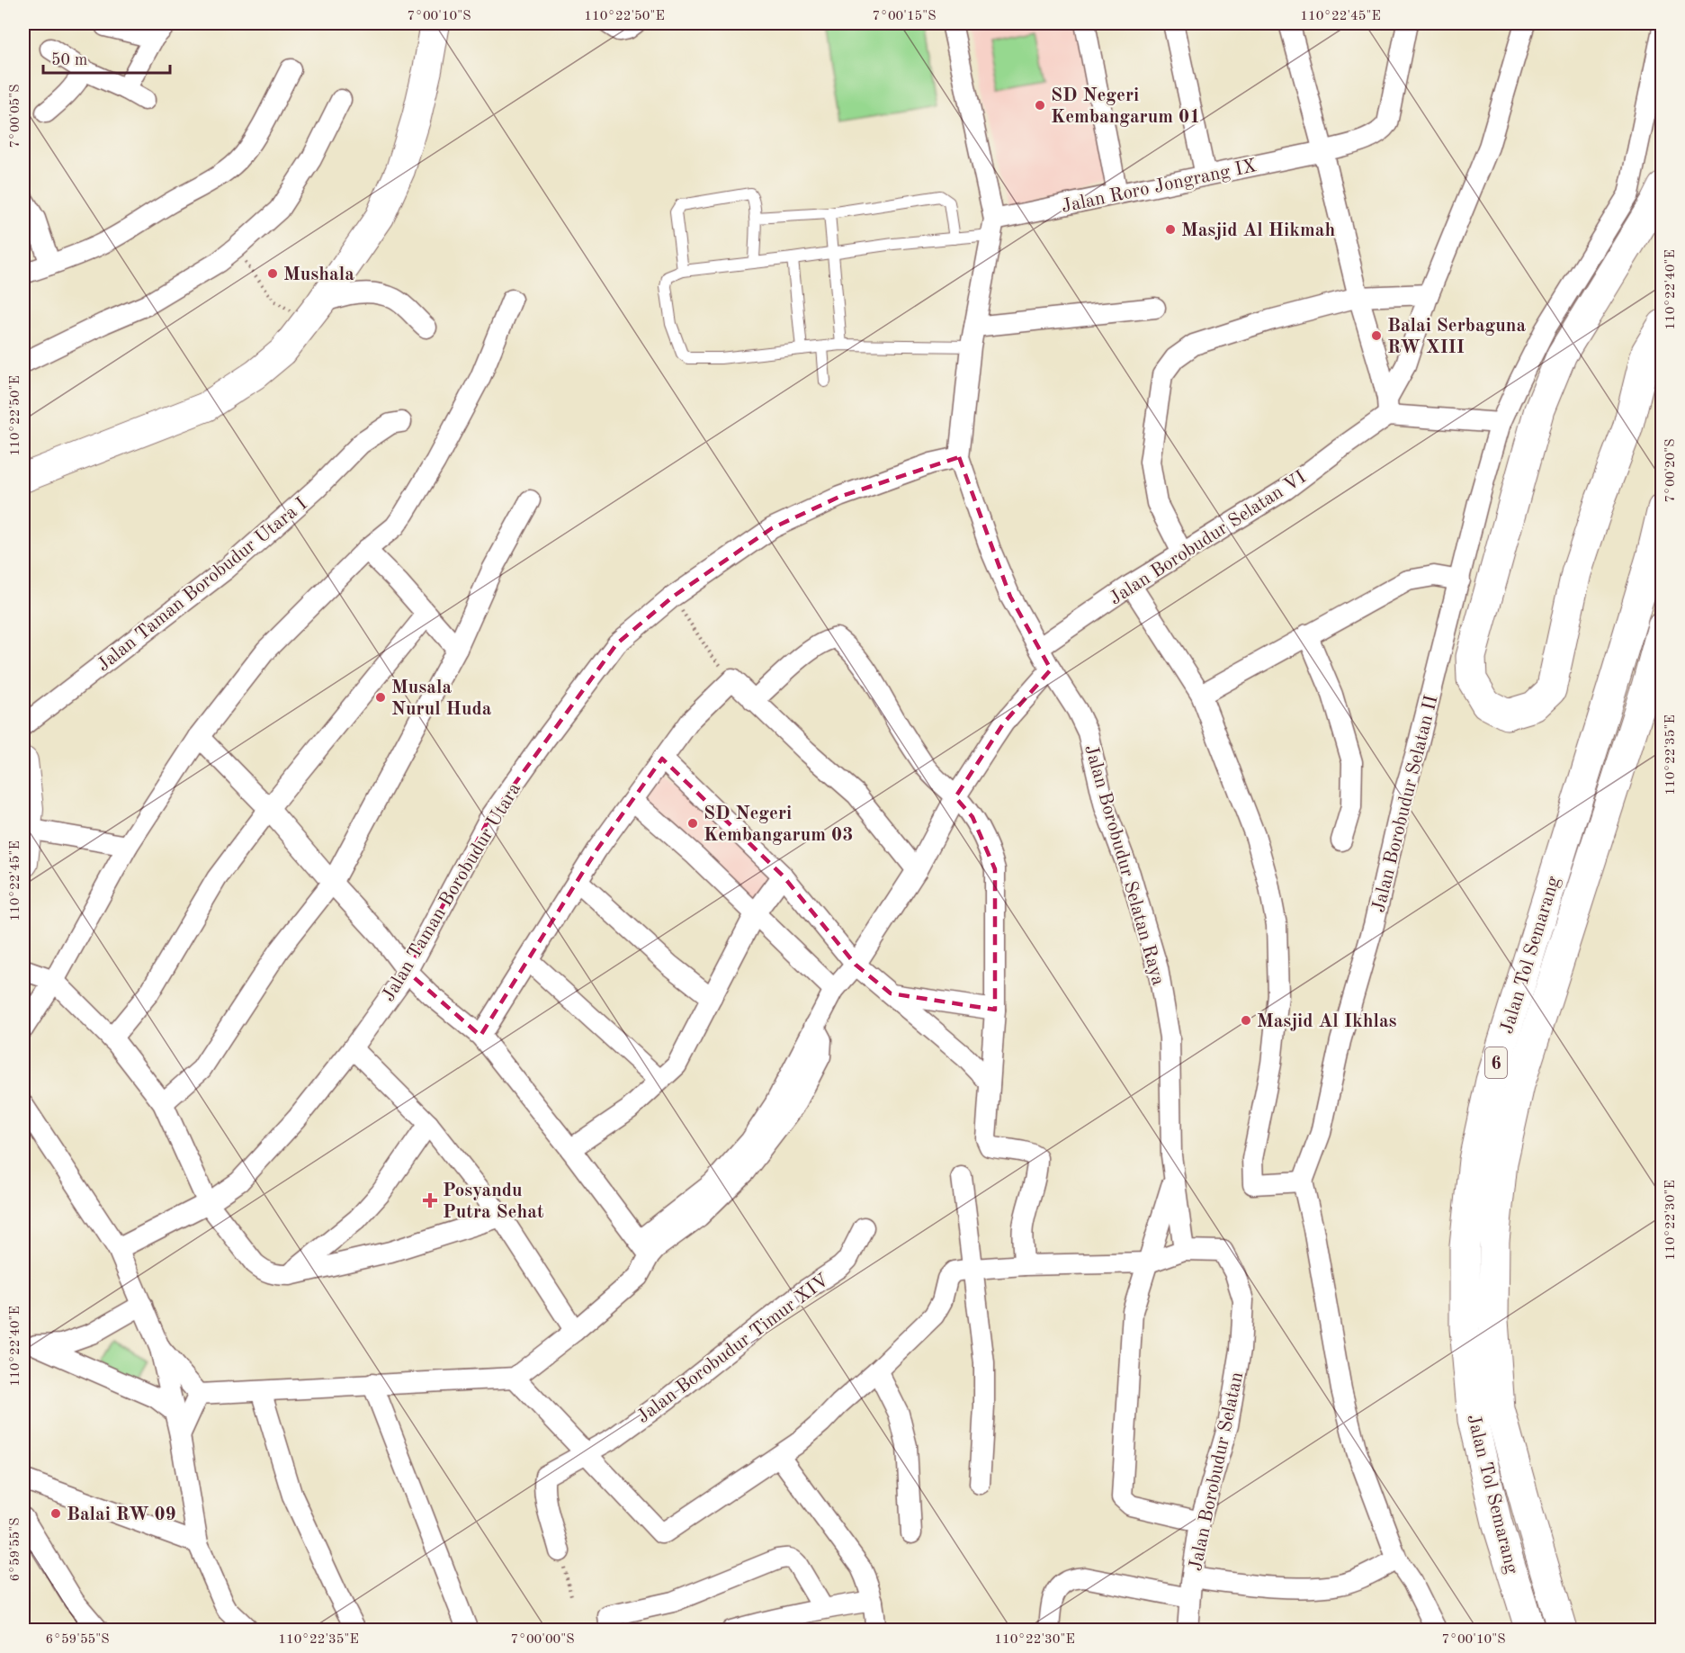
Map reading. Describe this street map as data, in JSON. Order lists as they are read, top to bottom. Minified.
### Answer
{"streets":{"highway":["Jalan Tol Semarang","6"],"street":["Jalan Roro Jongrang IX","Jalan Borobudur Selatan VI","Jalan Taman Borobudur Utara I","Jalan Borobudur Selatan II","Jalan Borobudur Selatan Raya","Jalan Taman Borobudur Utara","Jalan Borobudur Timur XIV","Jalan Borobudur Selatan"]},"crossings":[["Jalan Borobudur Selatan VI","Jalan Borobudur Selatan Raya"],["Jalan Borobudur Selatan Raya","Jalan Taman Borobudur Utara"],["Jalan Borobudur Selatan Raya","Jalan Borobudur Selatan"]],"places":{"other":["SD Negeri Kembangarum 01","Masjid Al Hikmah","Mushala","Balai Serbaguna RW XIII","Musala Nurul Huda","SD Negeri Kembangarum 03","Masjid Al Ikhlas","Balai RW 09"],"health":["Posyandu Putra Sehat"]},"scale_bar":"50 m","coordinates":["7°00'10\"S","110°22'50\"E","7°00'15\"S","110°22'45\"E","7°00'05\"S","110°22'40\"E","7°00'20\"S","110°22'35\"E","110°22'30\"E","6°59'55\"S","7°00'00\"S"]}
